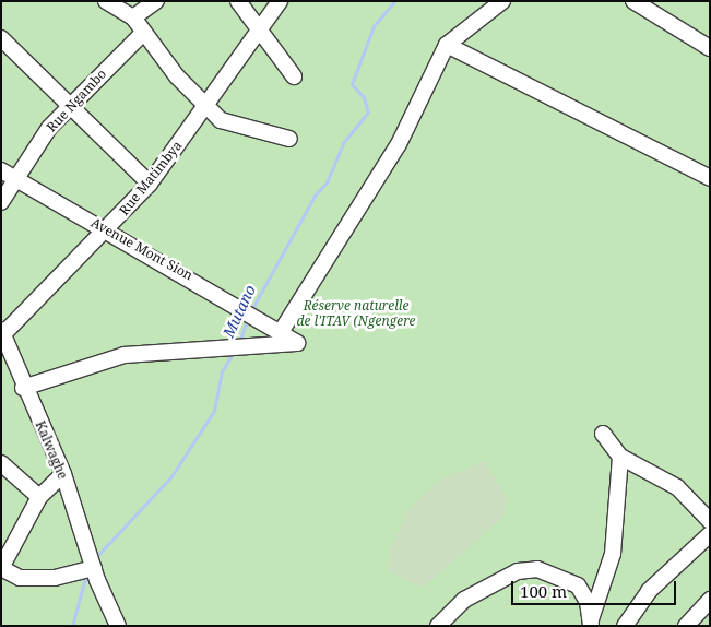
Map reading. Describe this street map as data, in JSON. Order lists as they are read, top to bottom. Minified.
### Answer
{"streets":{"street":["Rue Ngambo","Rue Matimbya","Avenue Mont Sion","Kalwaghe"]},"crossings":[["Rue Ngambo","Avenue Mont Sion"],["Rue Matimbya","Avenue Mont Sion"],["Rue Matimbya","Kalwaghe"],["Avenue Mont Sion","Kalwaghe"]],"water":["Mutano"],"parks":["Réserve naturelle de l'ITAV (Ngengere"],"scale_bar":"100 m"}
